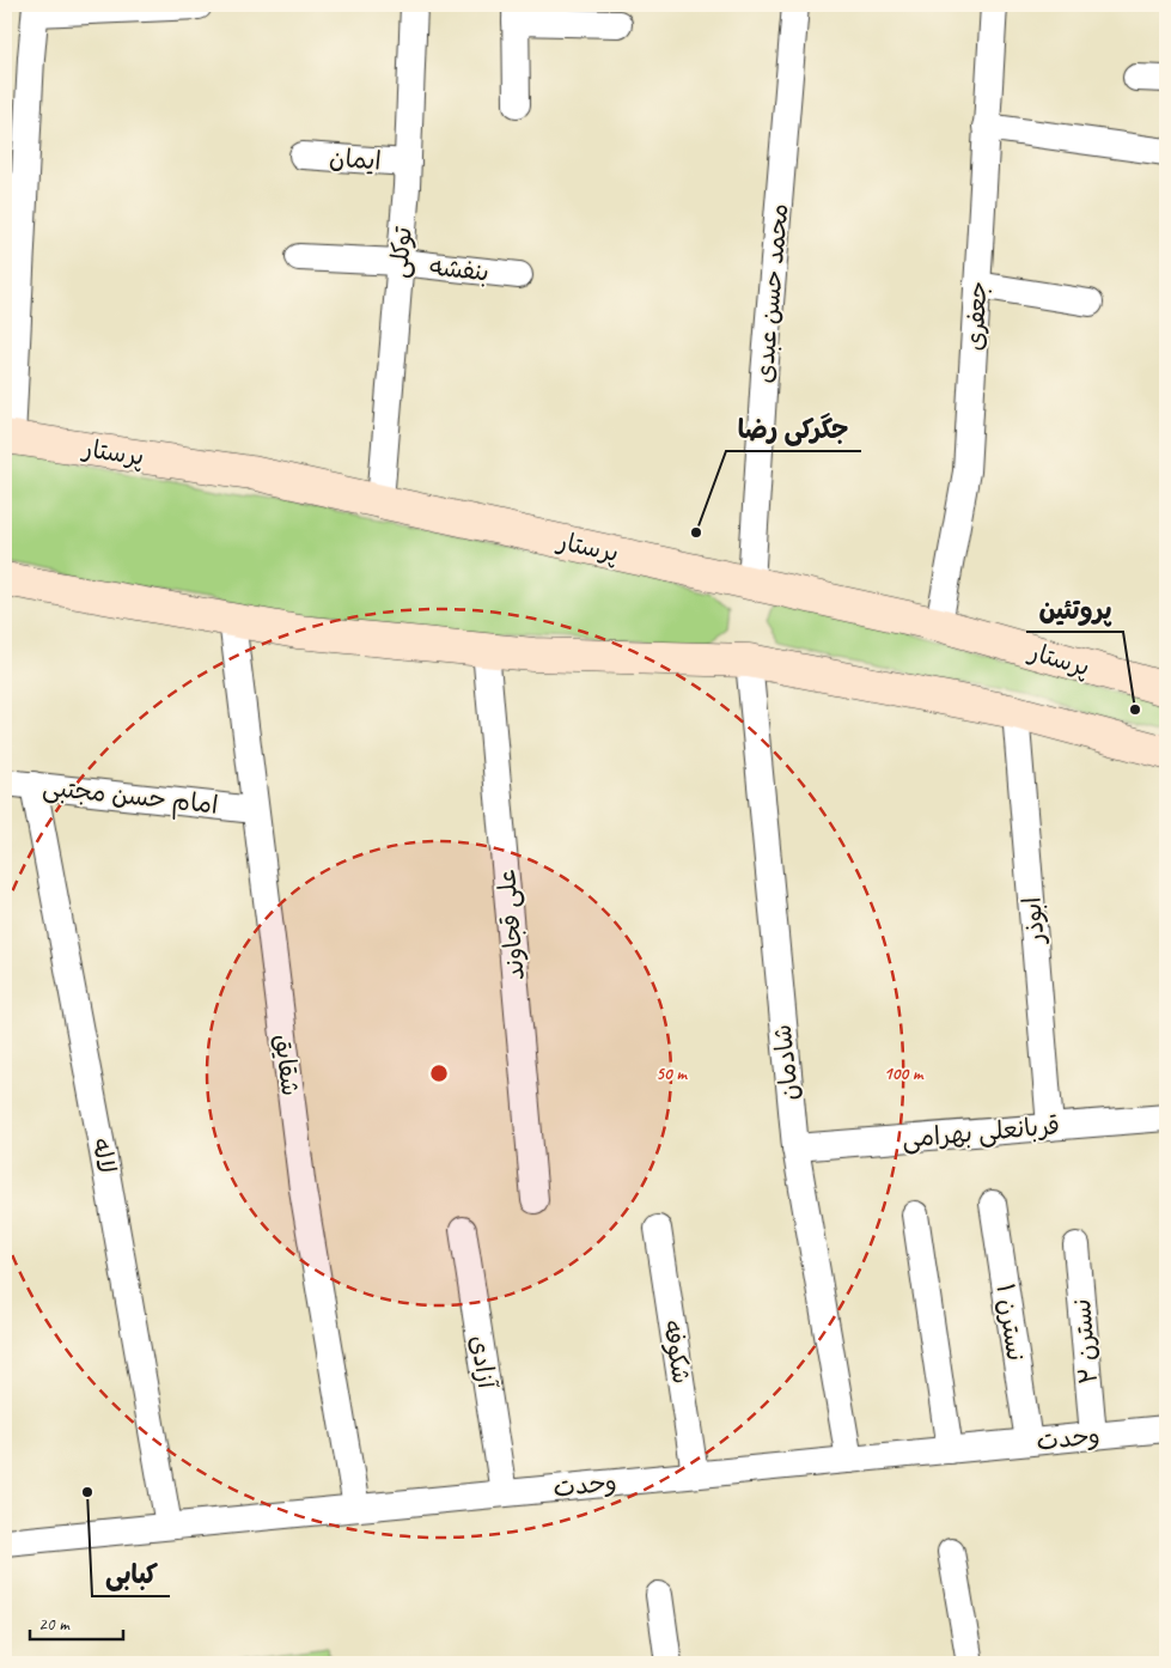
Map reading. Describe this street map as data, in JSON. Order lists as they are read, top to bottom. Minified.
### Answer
{"streets":{"main road":["پرستار"],"street":["ایمان","توکلی","بنفشه","محمد حسن عبدی","جعفری","امام حسن مجتبی","ابوذر","علی قجاوند","شادمان","شقایق","قربانعلی بهرامی","لاله","نسترن ۱","نسترن ۲","شکوفه","آزادی","وحدت"]},"crossings":[["ایمان","توکلی"],["توکلی","بنفشه"],["توکلی","پرستار"],["محمد حسن عبدی","پرستار"],["جعفری","پرستار"],["امام حسن مجتبی","شقایق"],["امام حسن مجتبی","لاله"],["ابوذر","قربانعلی بهرامی"],["شادمان","قربانعلی بهرامی"],["شادمان","وحدت"],["شقایق","وحدت"],["لاله","وحدت"],["نسترن ۱","وحدت"],["نسترن ۲","وحدت"],["شکوفه","وحدت"],["آزادی","وحدت"]],"places":["جگرکی رضا","پروتئین","کبابی"],"scale_bar":"20 m","rings":["50 m","100 m"]}
